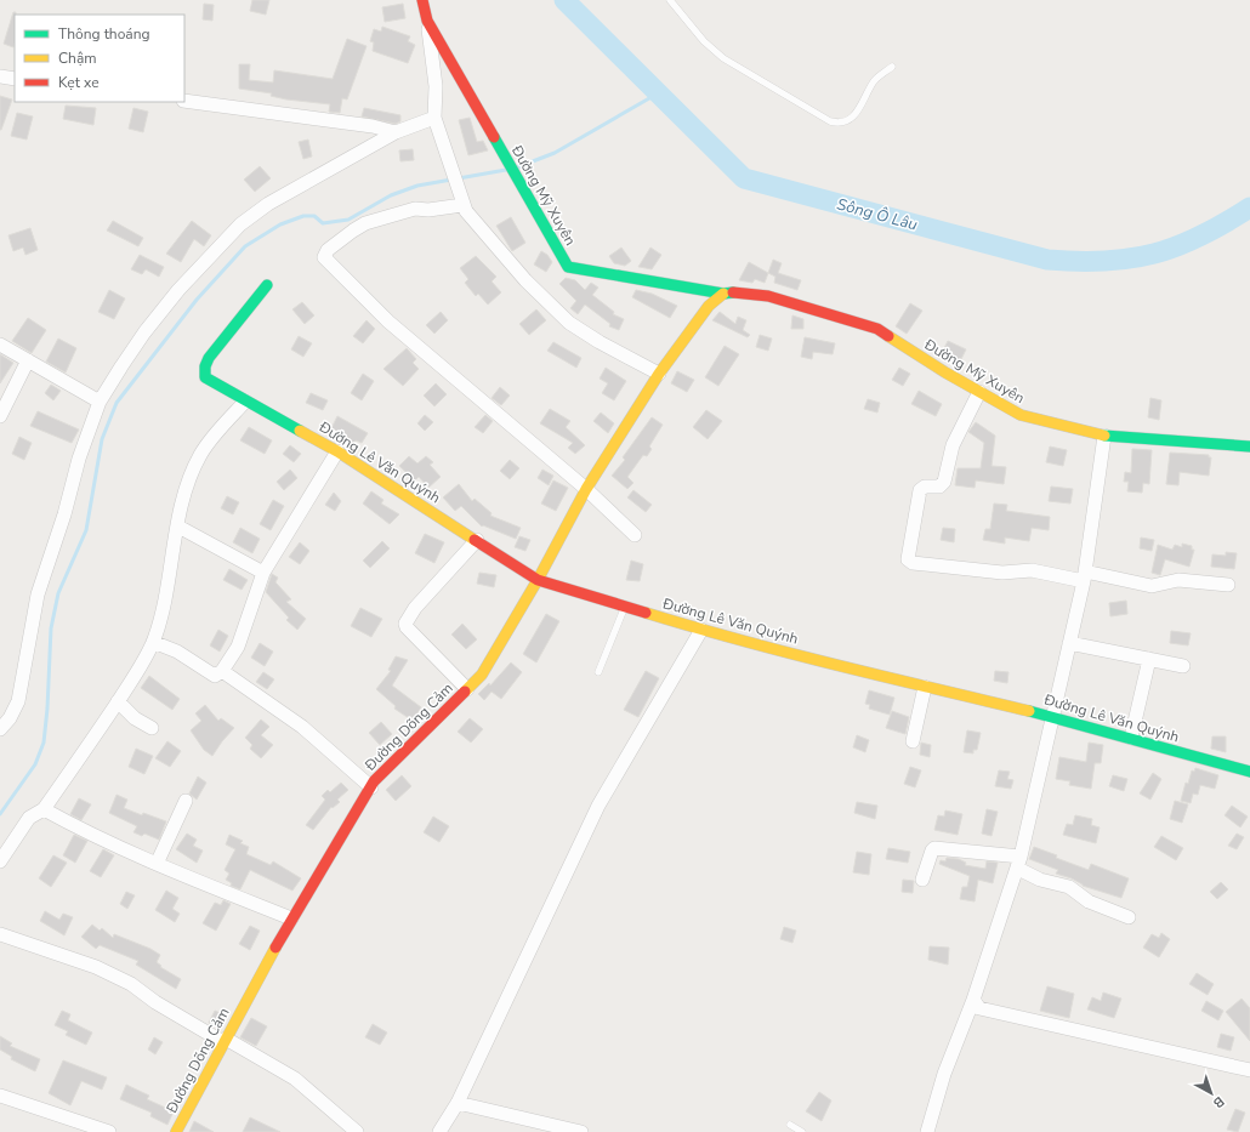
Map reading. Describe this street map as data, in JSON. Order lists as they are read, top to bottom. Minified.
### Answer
{"streets":{"street":["Đường Mỹ Xuyên","Đường Lê Văn Quýnh","Đường Dõng Cảm"]},"crossings":[["Đường Lê Văn Quýnh","Đường Dõng Cảm"]],"water":["Sông Ô Lâu"],"legend":["Thông thoáng","Chậm","Kẹt xe"],"north":"bottom right"}
